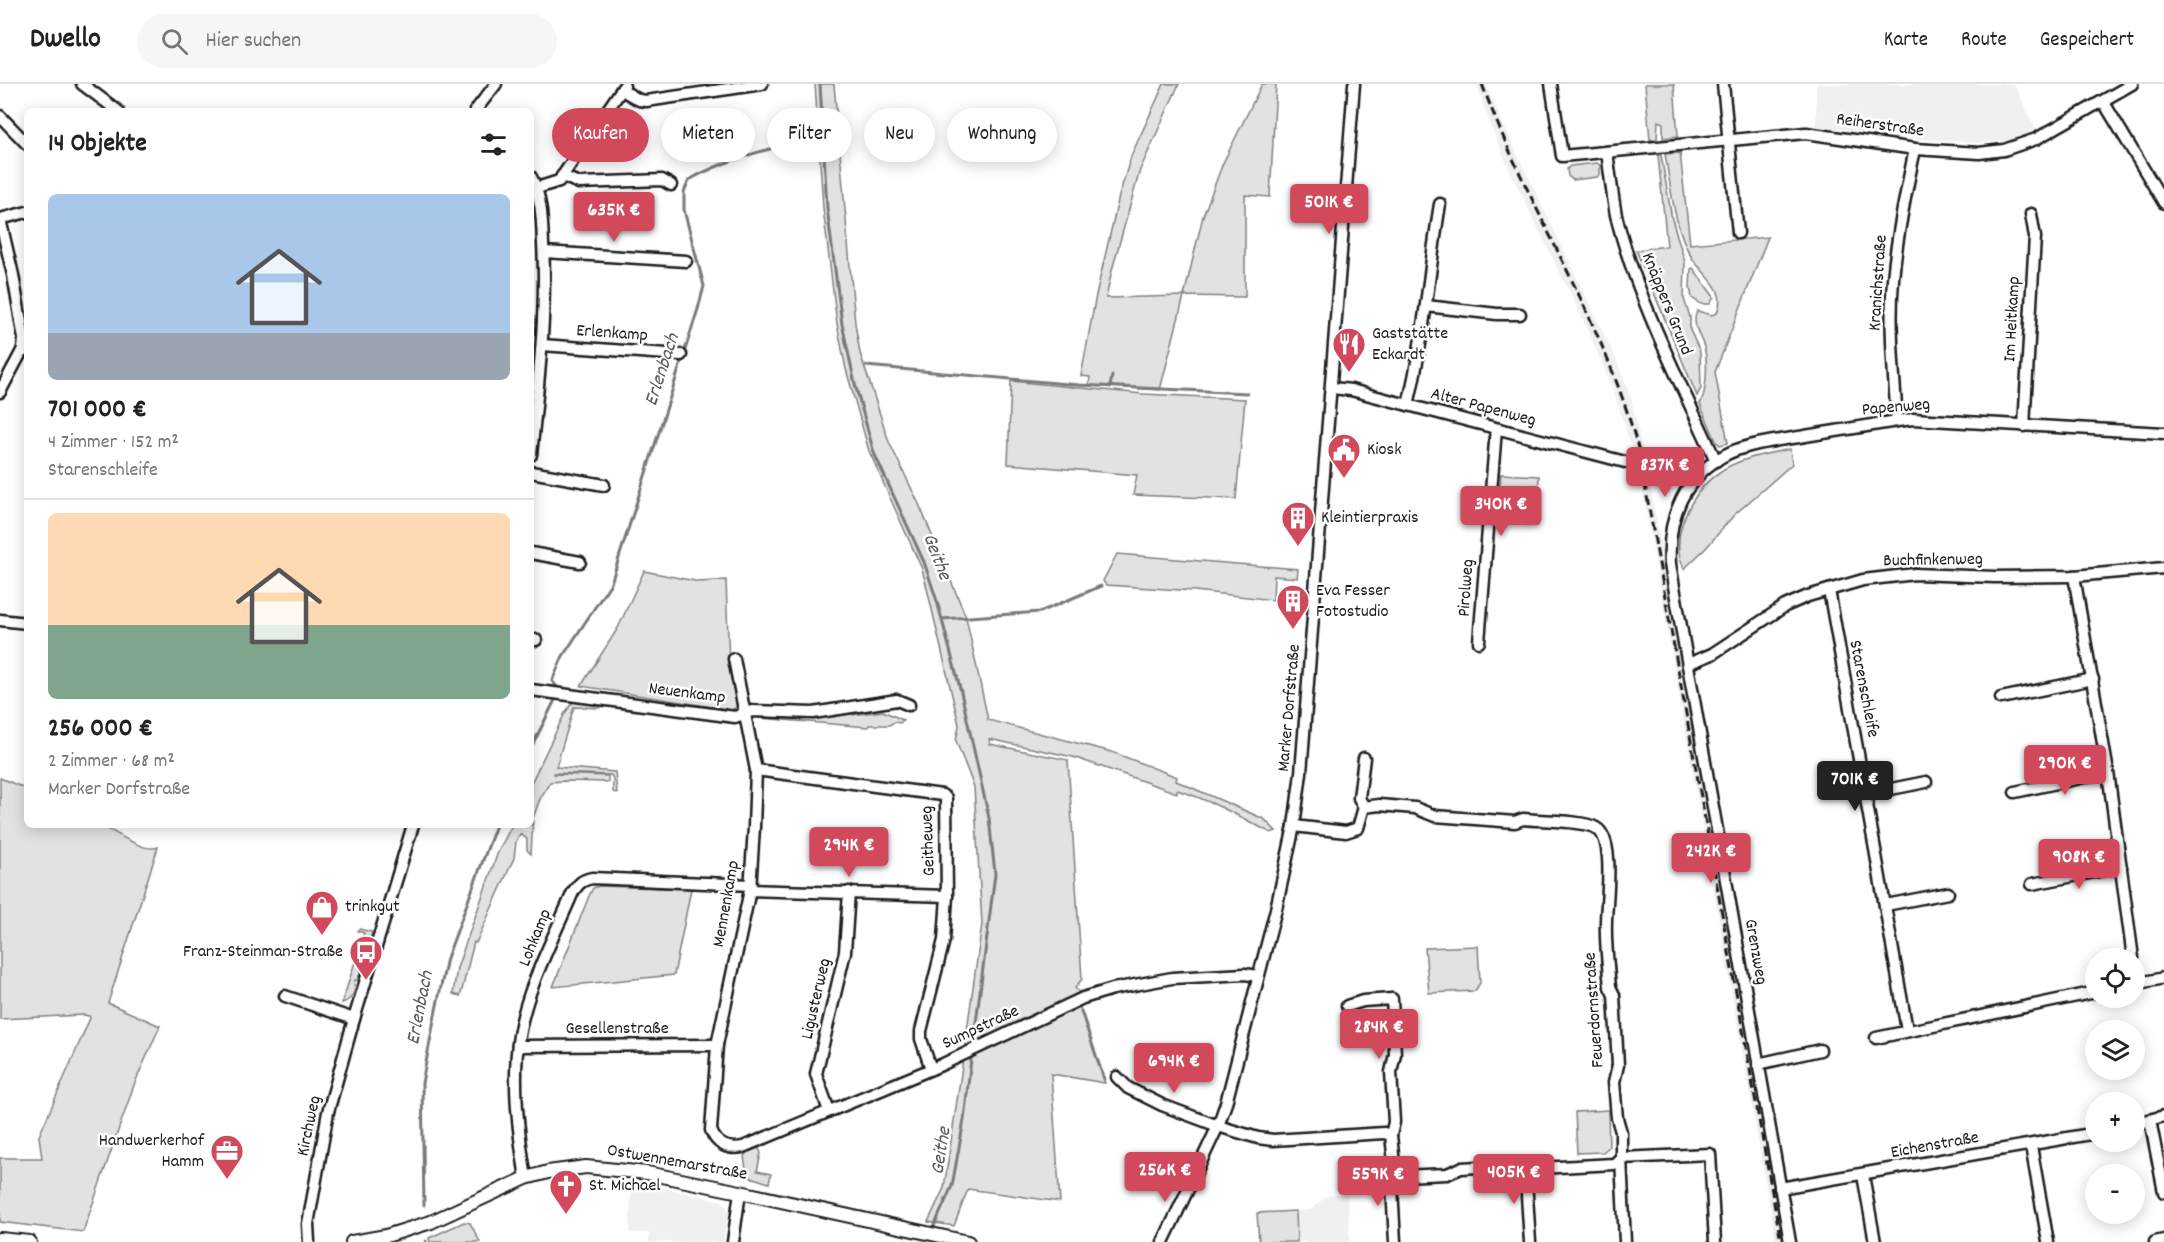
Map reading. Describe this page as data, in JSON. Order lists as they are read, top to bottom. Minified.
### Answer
{"streets":{"street":["Reiherstraße","Kranichstraße","Knäppers Grund","Im Heitkamp","Erlenkamp","Alter Papenweg","Papenweg","Buchfinkenweg","Pirolweg","Starenschleife","Neuenkamp","Marker Dorfstraße","Geitheweg","Mennenkamp","Lohkamp","Grenzweg","Ligusterweg","Feuerdornstraße","Sumpstraße","Gesellenstraße","Kirchweg","Eichenstraße","Ostwennemarstraße"]},"crossings":[["Reiherstraße","Kranichstraße"],["Reiherstraße","Knäppers Grund"],["Kranichstraße","Papenweg"],["Knäppers Grund","Papenweg"],["Im Heitkamp","Papenweg"],["Alter Papenweg","Pirolweg"],["Alter Papenweg","Marker Dorfstraße"],["Papenweg","Grenzweg"],["Buchfinkenweg","Starenschleife"],["Buchfinkenweg","Grenzweg"],["Neuenkamp","Mennenkamp"],["Marker Dorfstraße","Sumpstraße"],["Geitheweg","Mennenkamp"],["Geitheweg","Lohkamp"],["Geitheweg","Sumpstraße"],["Mennenkamp","Lohkamp"],["Mennenkamp","Sumpstraße"],["Mennenkamp","Gesellenstraße"],["Lohkamp","Ligusterweg"],["Lohkamp","Gesellenstraße"],["Lohkamp","Ostwennemarstraße"],["Grenzweg","Eichenstraße"],["Ligusterweg","Sumpstraße"]],"water":["Erlenbach","Geithe"],"places":{"restaurant":["Gaststätte Eckardt"],"public building":["Kiosk"],"building":["Kleintierpraxis","Eva Fesser Fotostudio"],"shop":["trinkgut"],"bus stop":["Franz-Steinman-Straße"],"office":["Handwerkerhof Hamm"],"church":["St. Michael"]},"page":{"header":"Dwello","search":"Hier suchen","nav":["Karte","Route","Gespeichert"],"chip":["Kaufen","Mieten","Filter","Neu","Wohnung"],"heading":"14 Objekte","list":[{"name":"701 000 €","note":"4 Zimmer · 152 m² · Starenschleife"},{"name":"256 000 €","note":"2 Zimmer · 68 m² · Marker Dorfstraße"}],"price":["501K €","635K €","837K €","340K €","290K €","701K €","294K €","242K €","908K €","284K €","694K €","256K €","405K €","559K €"],"map_buttons":["+","−"]}}
